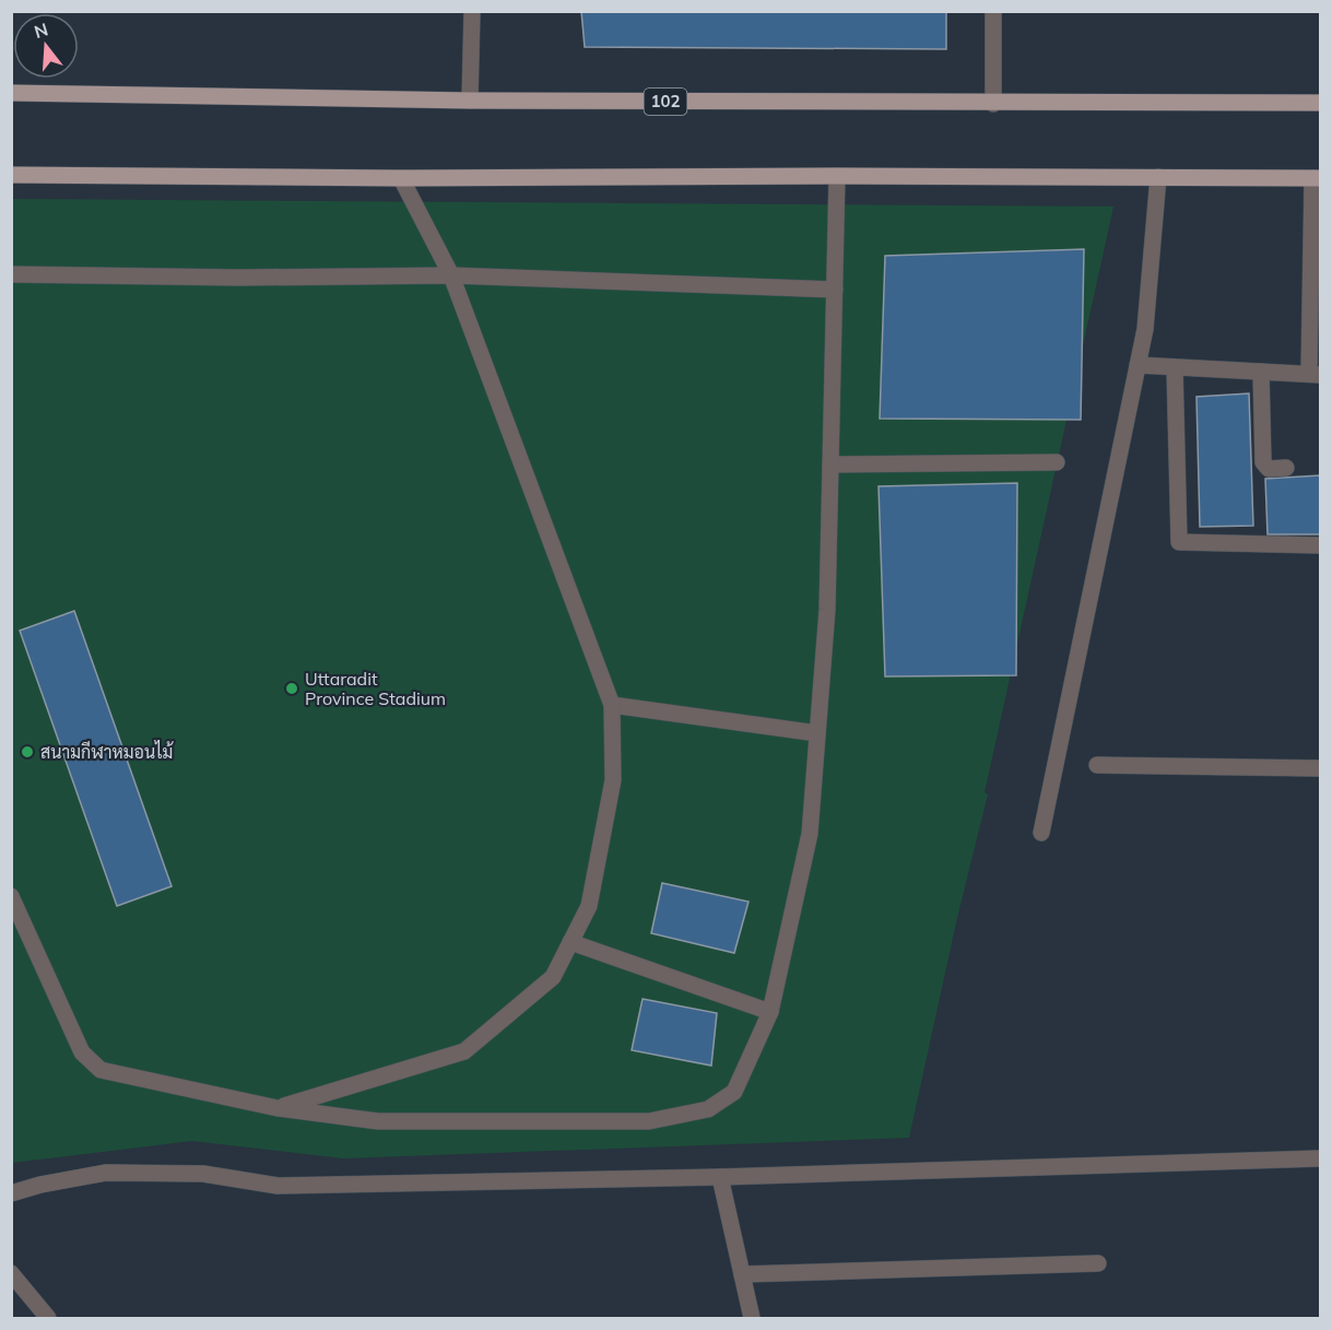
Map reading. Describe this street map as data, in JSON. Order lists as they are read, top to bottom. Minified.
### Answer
{"streets":{"main road":["102"]},"places":["Uttaradit Province Stadium","สนามกีฬาหมอนไม้"],"north":"top"}
